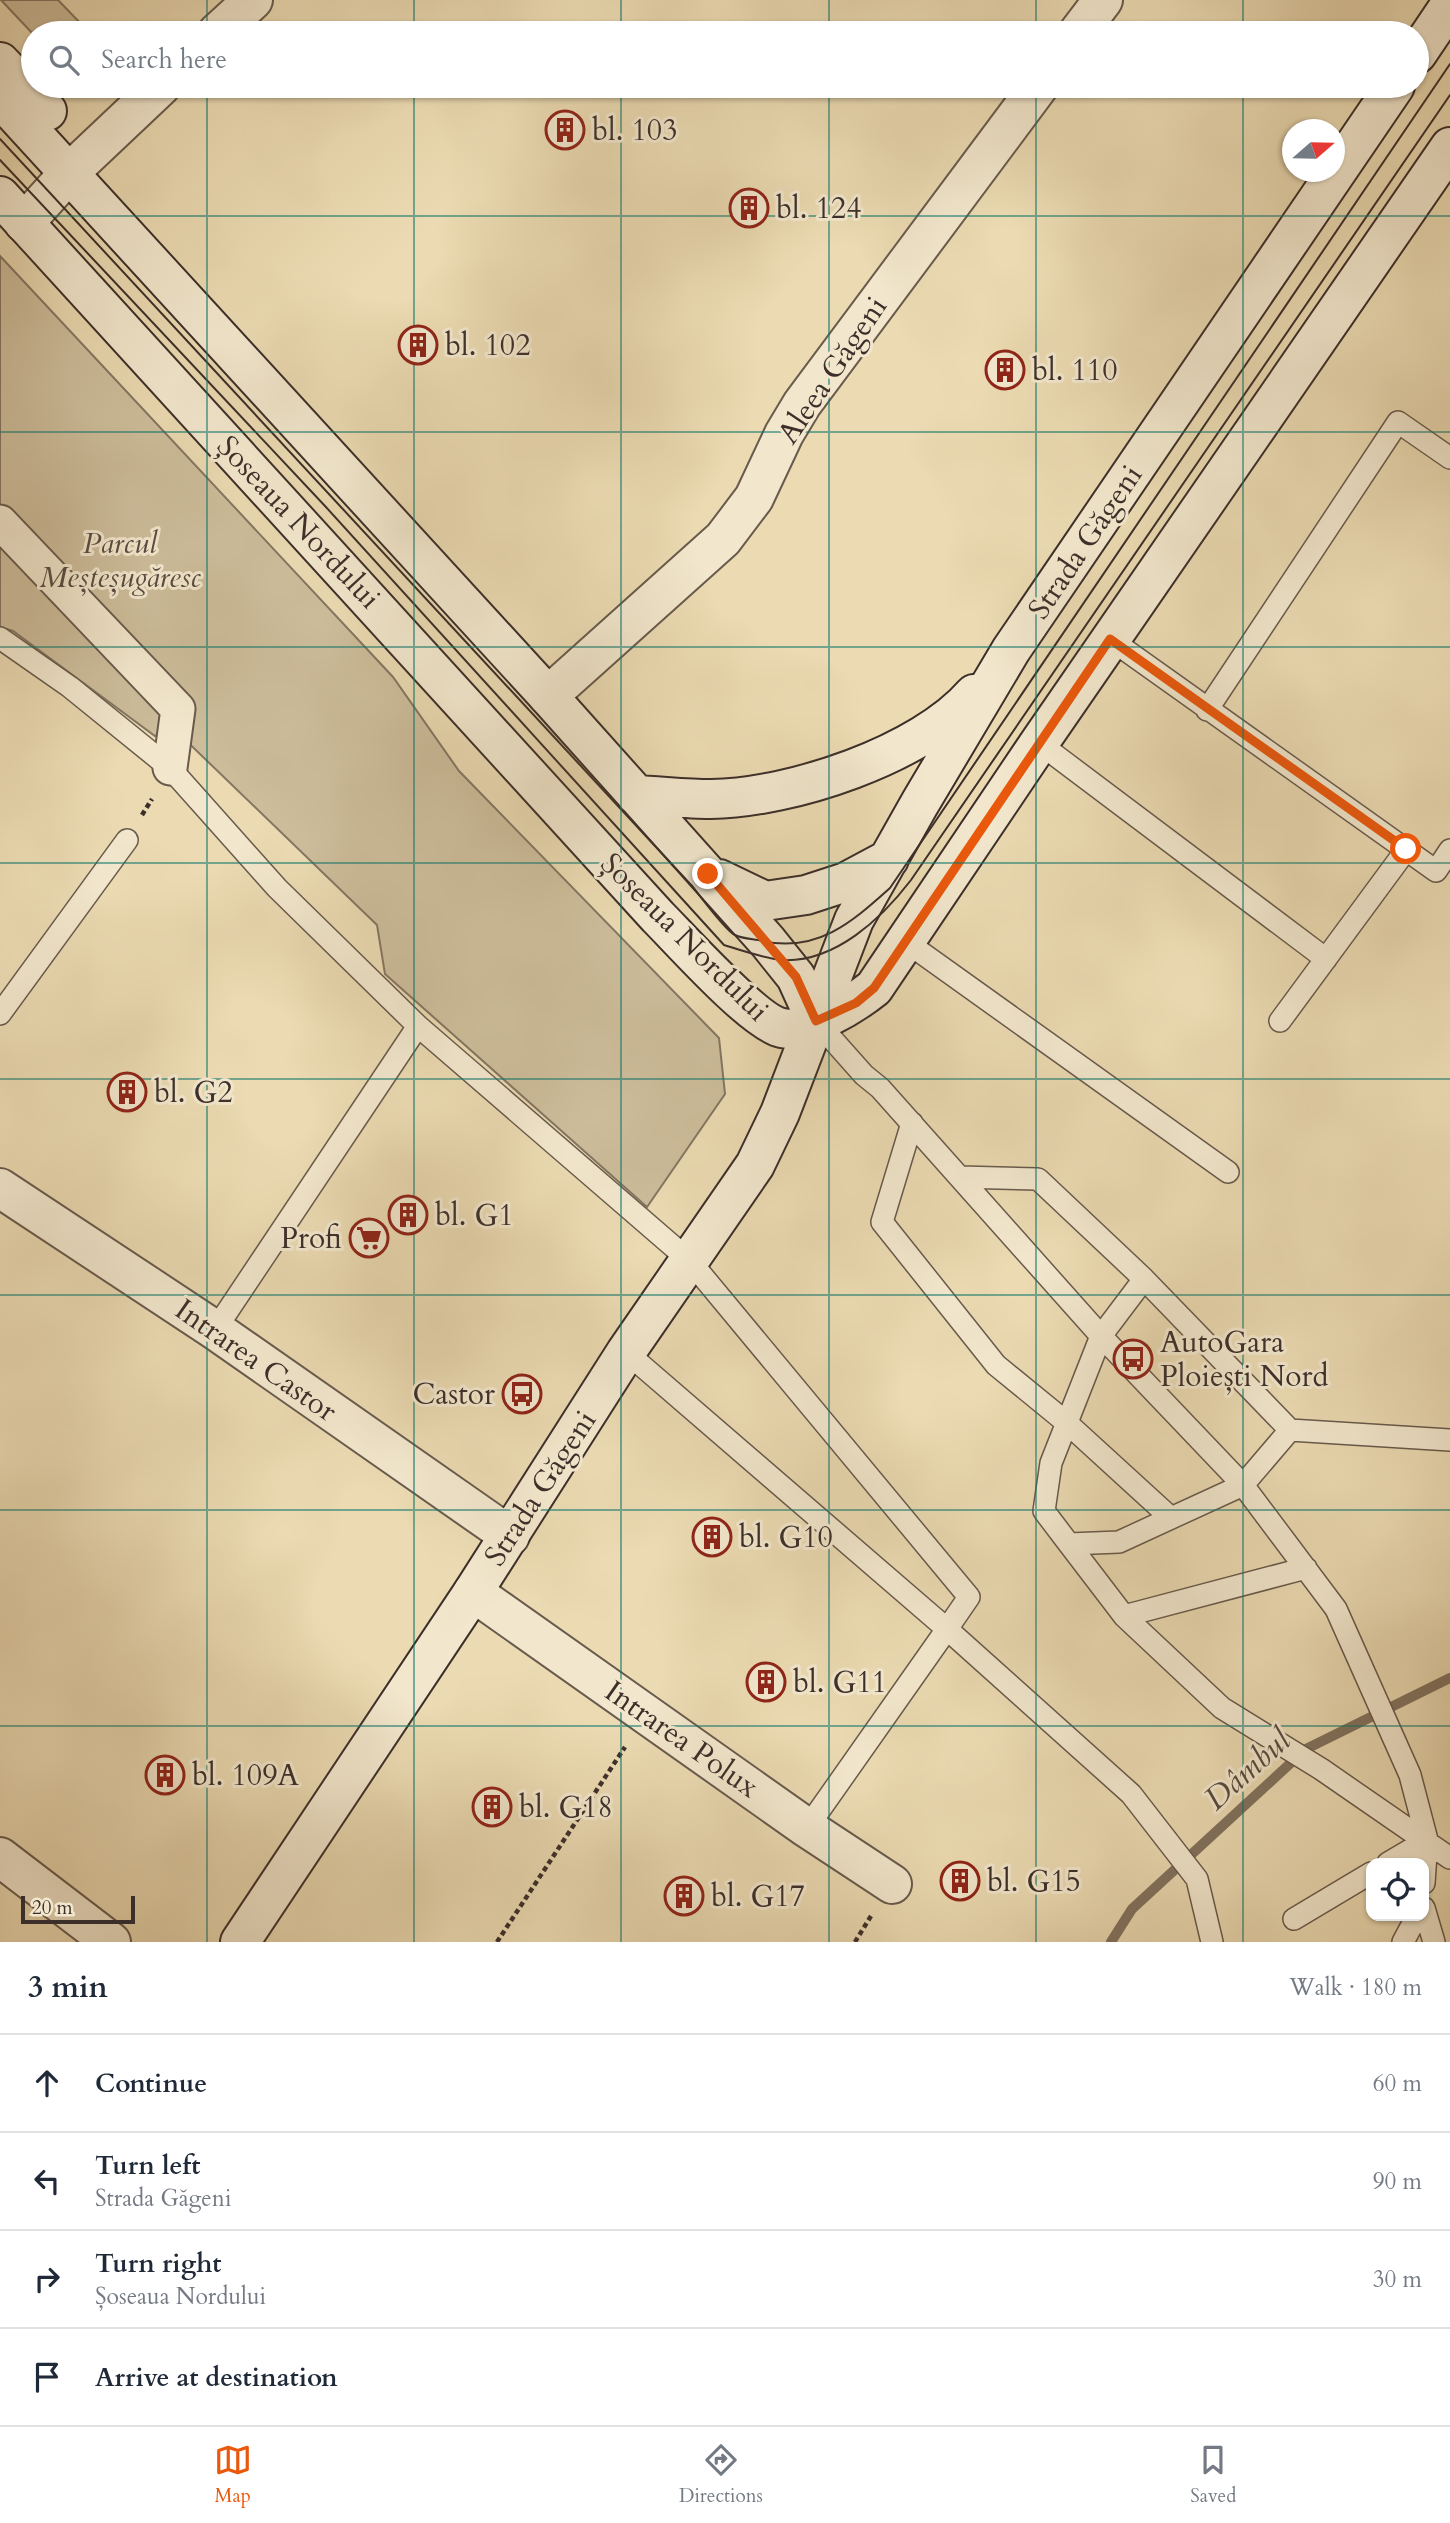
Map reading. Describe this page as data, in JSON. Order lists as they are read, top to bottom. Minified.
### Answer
{"streets":{"main road":["Aleea Găgeni","Șoseaua Nordului","Strada Găgeni","Intrarea Castor","Intrarea Polux"]},"crossings":[["Aleea Găgeni","Șoseaua Nordului"],["Șoseaua Nordului","Strada Găgeni"],["Strada Găgeni","Intrarea Castor"],["Strada Găgeni","Intrarea Polux"]],"water":["Dâmbul"],"parks":["Parcul Meșteșugăresc"],"places":{"building":["bl. 103","bl. 124","bl. 102","bl. 110","bl. G2","bl. G1","bl. G10","bl. G11","bl. 109A","bl. G18","bl. G15","bl. G17"],"supermarket":["Profi"],"bus stop":["AutoGara Ploiești Nord","Castor"]},"scale_bar":"20 m","north":"right","page":{"search":"Search here","scale":"20 m","heading":["3 min","Walk · 180 m"],"list":[["Continue","60 m"],["Turn left","Strada Găgeni","90 m"],["Turn right","Șoseaua Nordului","30 m"],"Arrive at destination"],"nav":["Map","Directions","Saved"]}}
